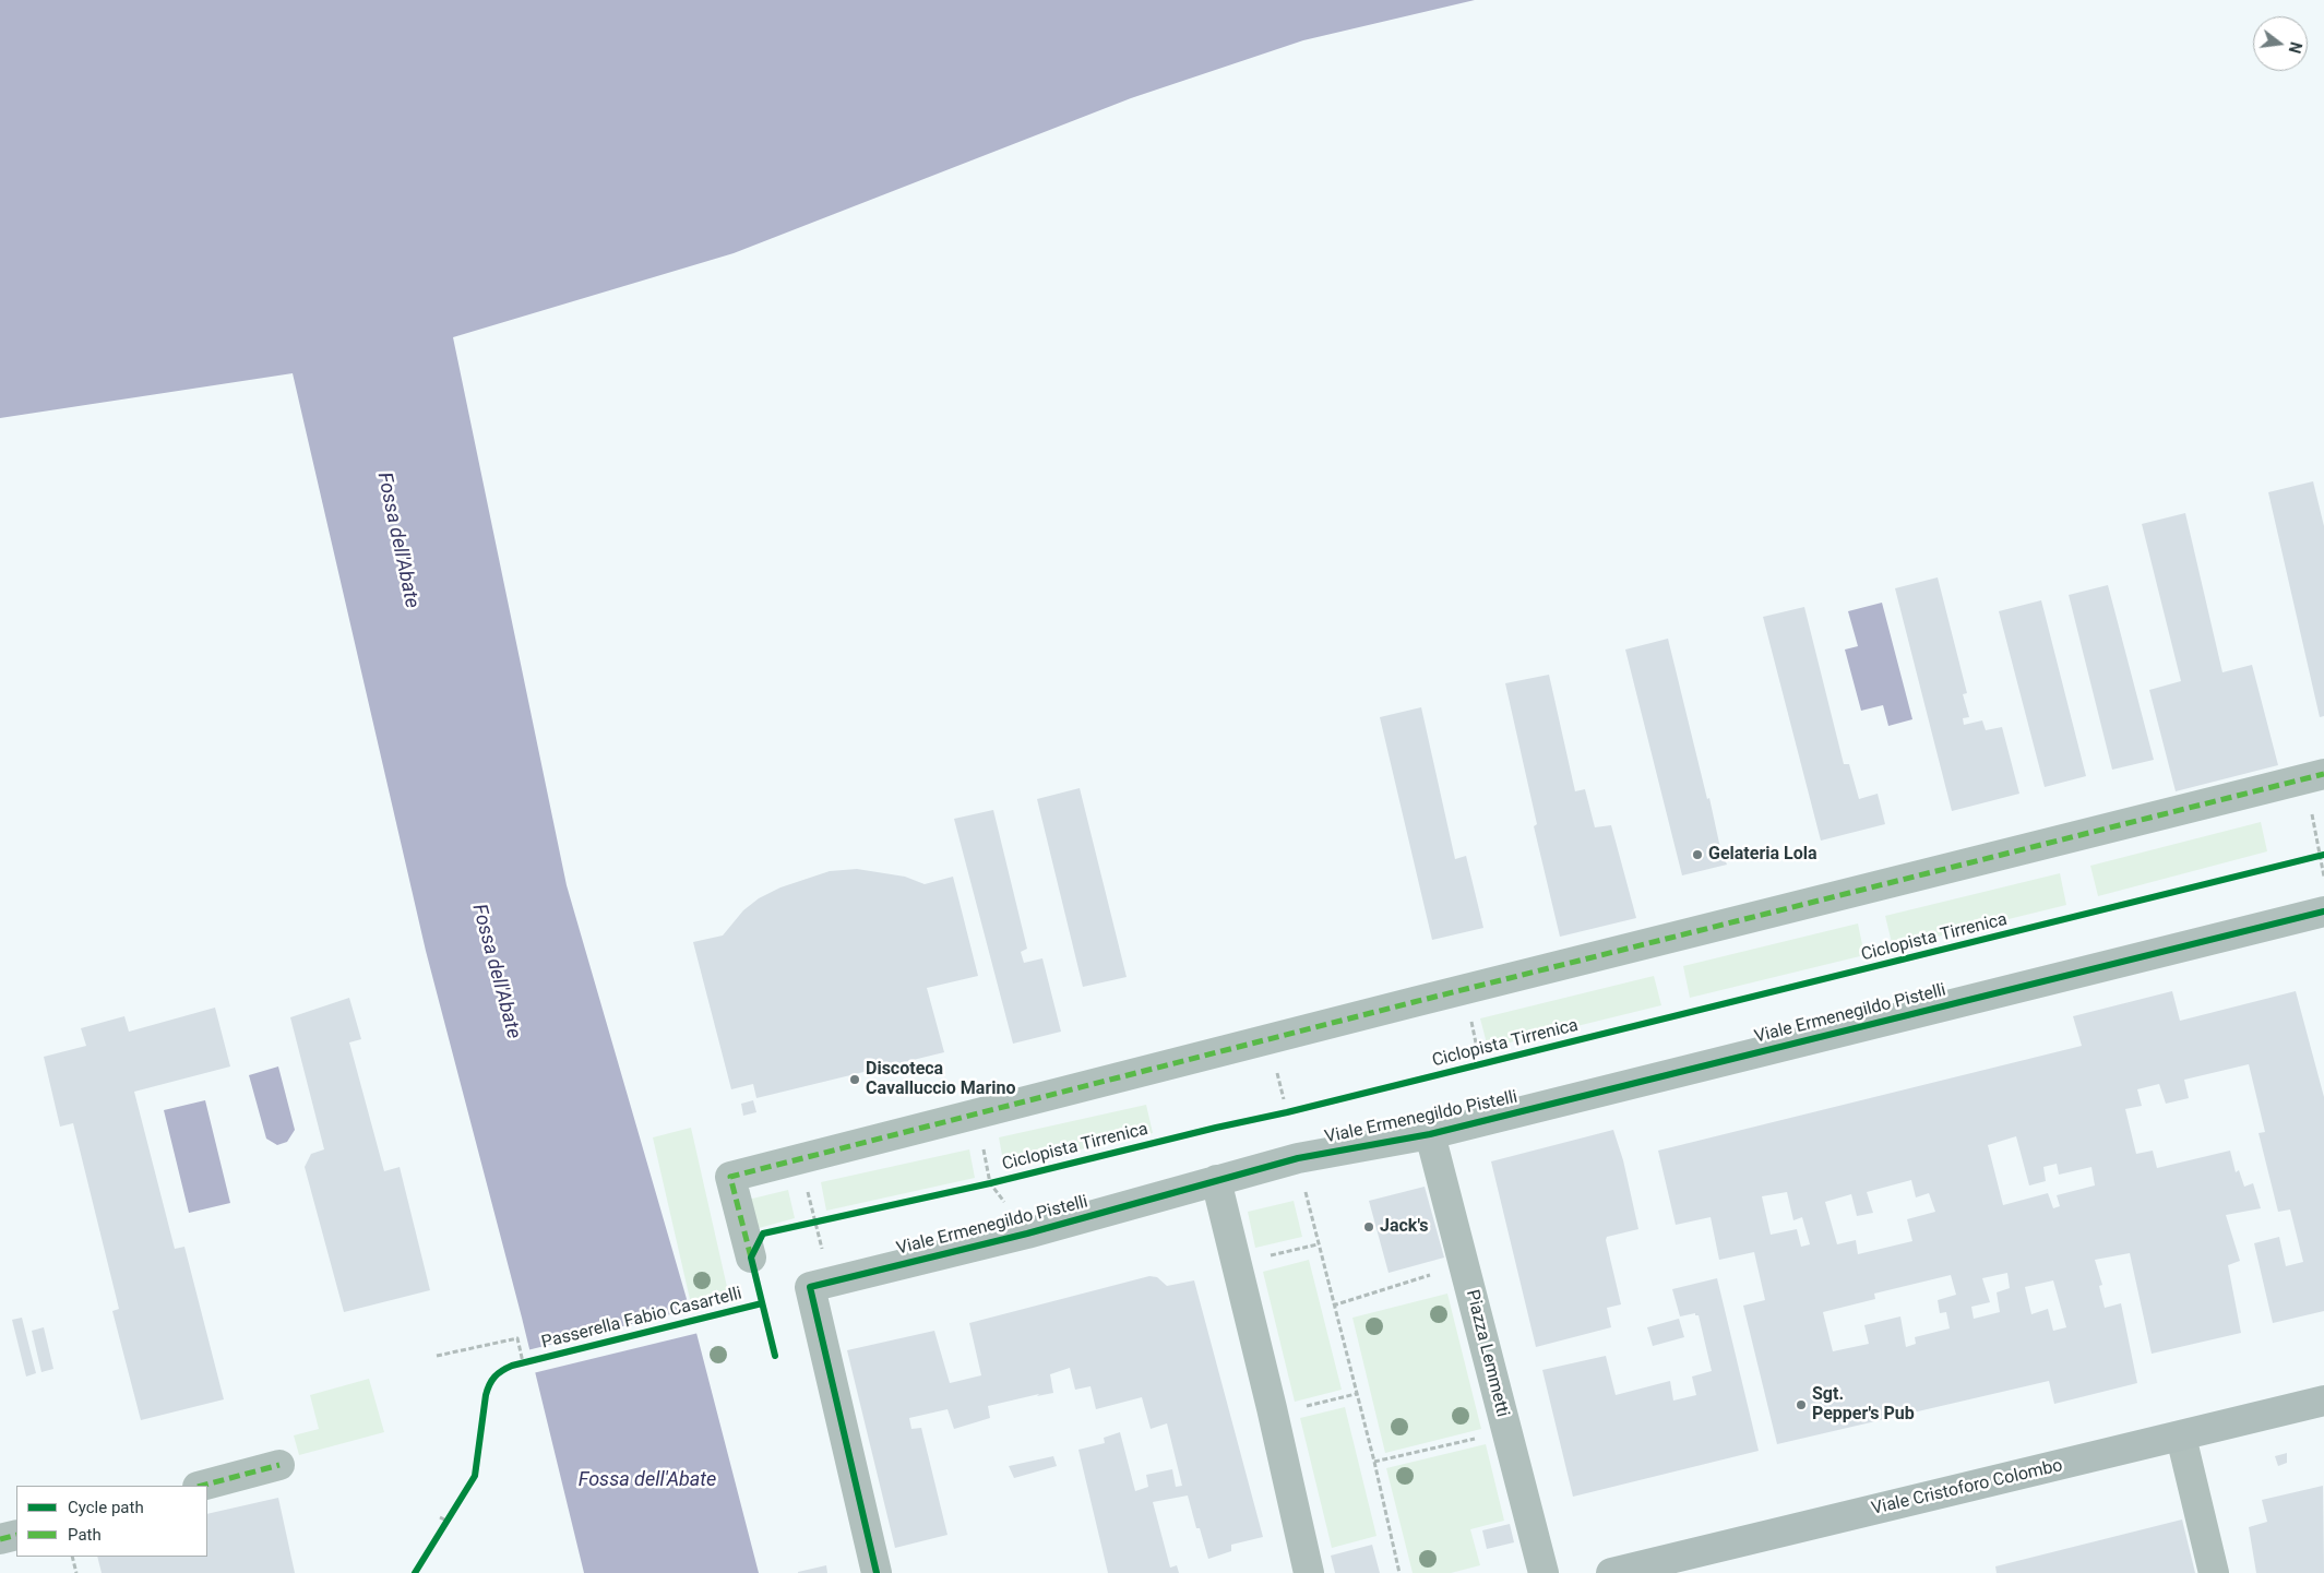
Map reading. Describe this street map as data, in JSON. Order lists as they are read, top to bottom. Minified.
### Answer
{"streets":{"street":["Viale Ermenegildo Pistelli","Piazza Lemmetti","Viale Cristoforo Colombo"],"cycle path":["Ciclopista Tirrenica","Passerella Fabio Casartelli"]},"crossings":[["Viale Ermenegildo Pistelli","Piazza Lemmetti"]],"water":["Fossa dell'Abate"],"places":["Gelateria Lola","Discoteca Cavalluccio Marino","Jack's","Sgt. Pepper's Pub"],"legend":["Cycle path","Path"],"north":"right"}
